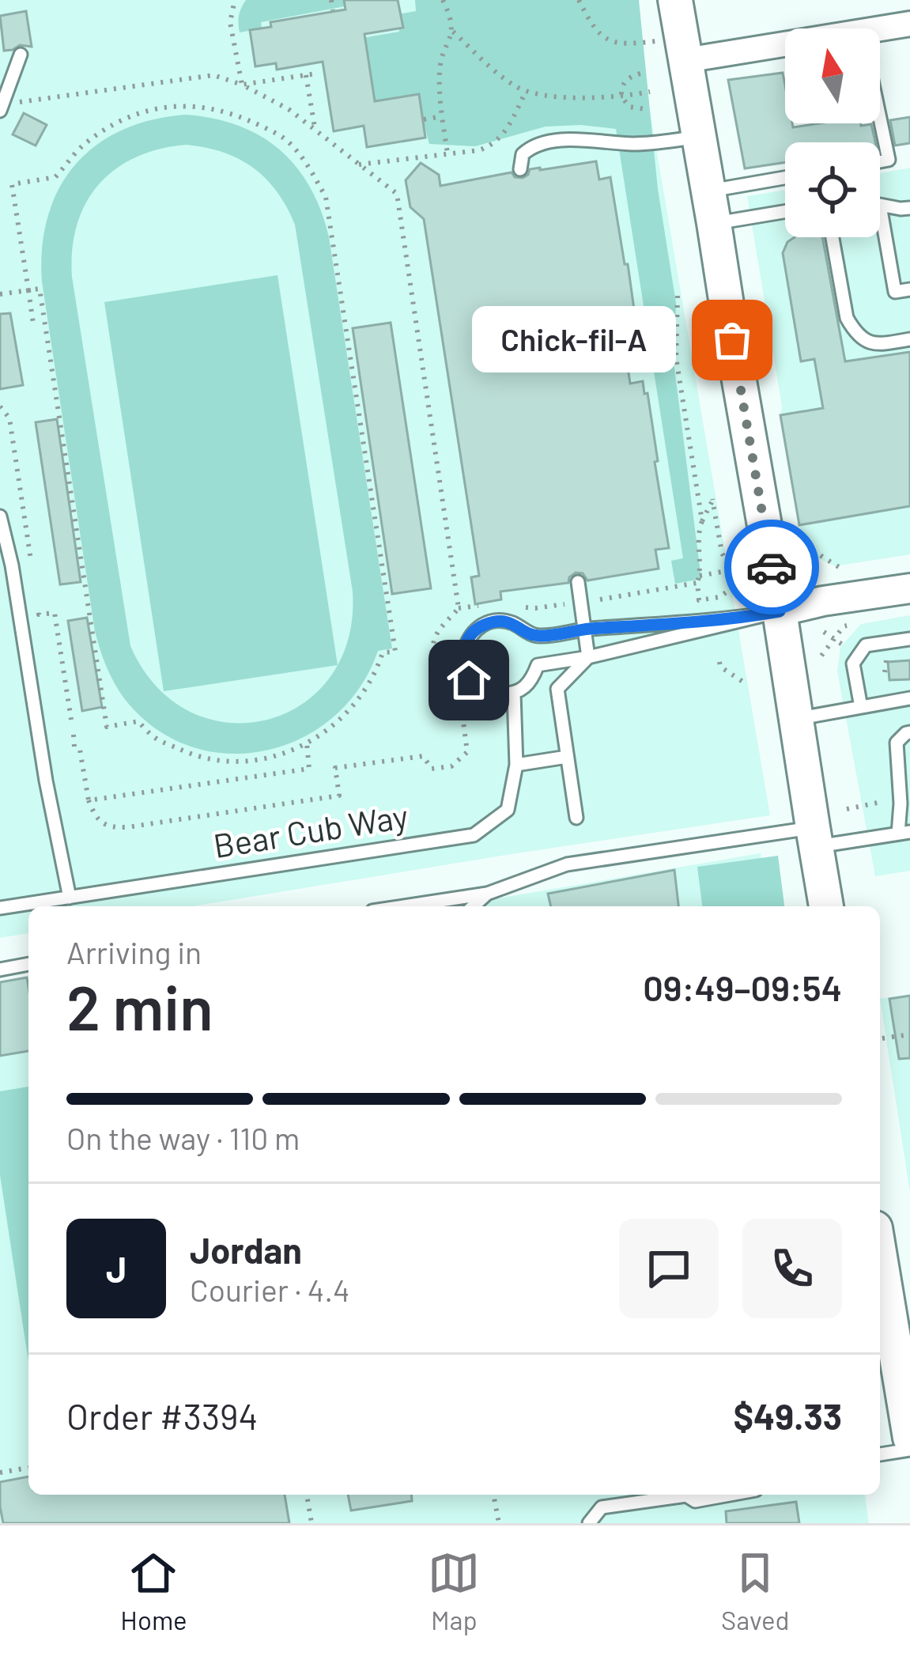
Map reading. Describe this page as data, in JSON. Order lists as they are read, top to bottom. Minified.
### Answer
{"streets":{"lane":["Bear Cub Way"]},"places":["Chick-fil-A"],"north":"top","page":{"bubble":"Chick-fil-A","heading":["2 min","Arriving in","09:49–09:54"],"panel":["Jordan","Courier · 4.4","Order #3394","$49.33"],"bar":"On the way · 110 m","round":"J","tabs":["Home","Map","Saved"]}}
